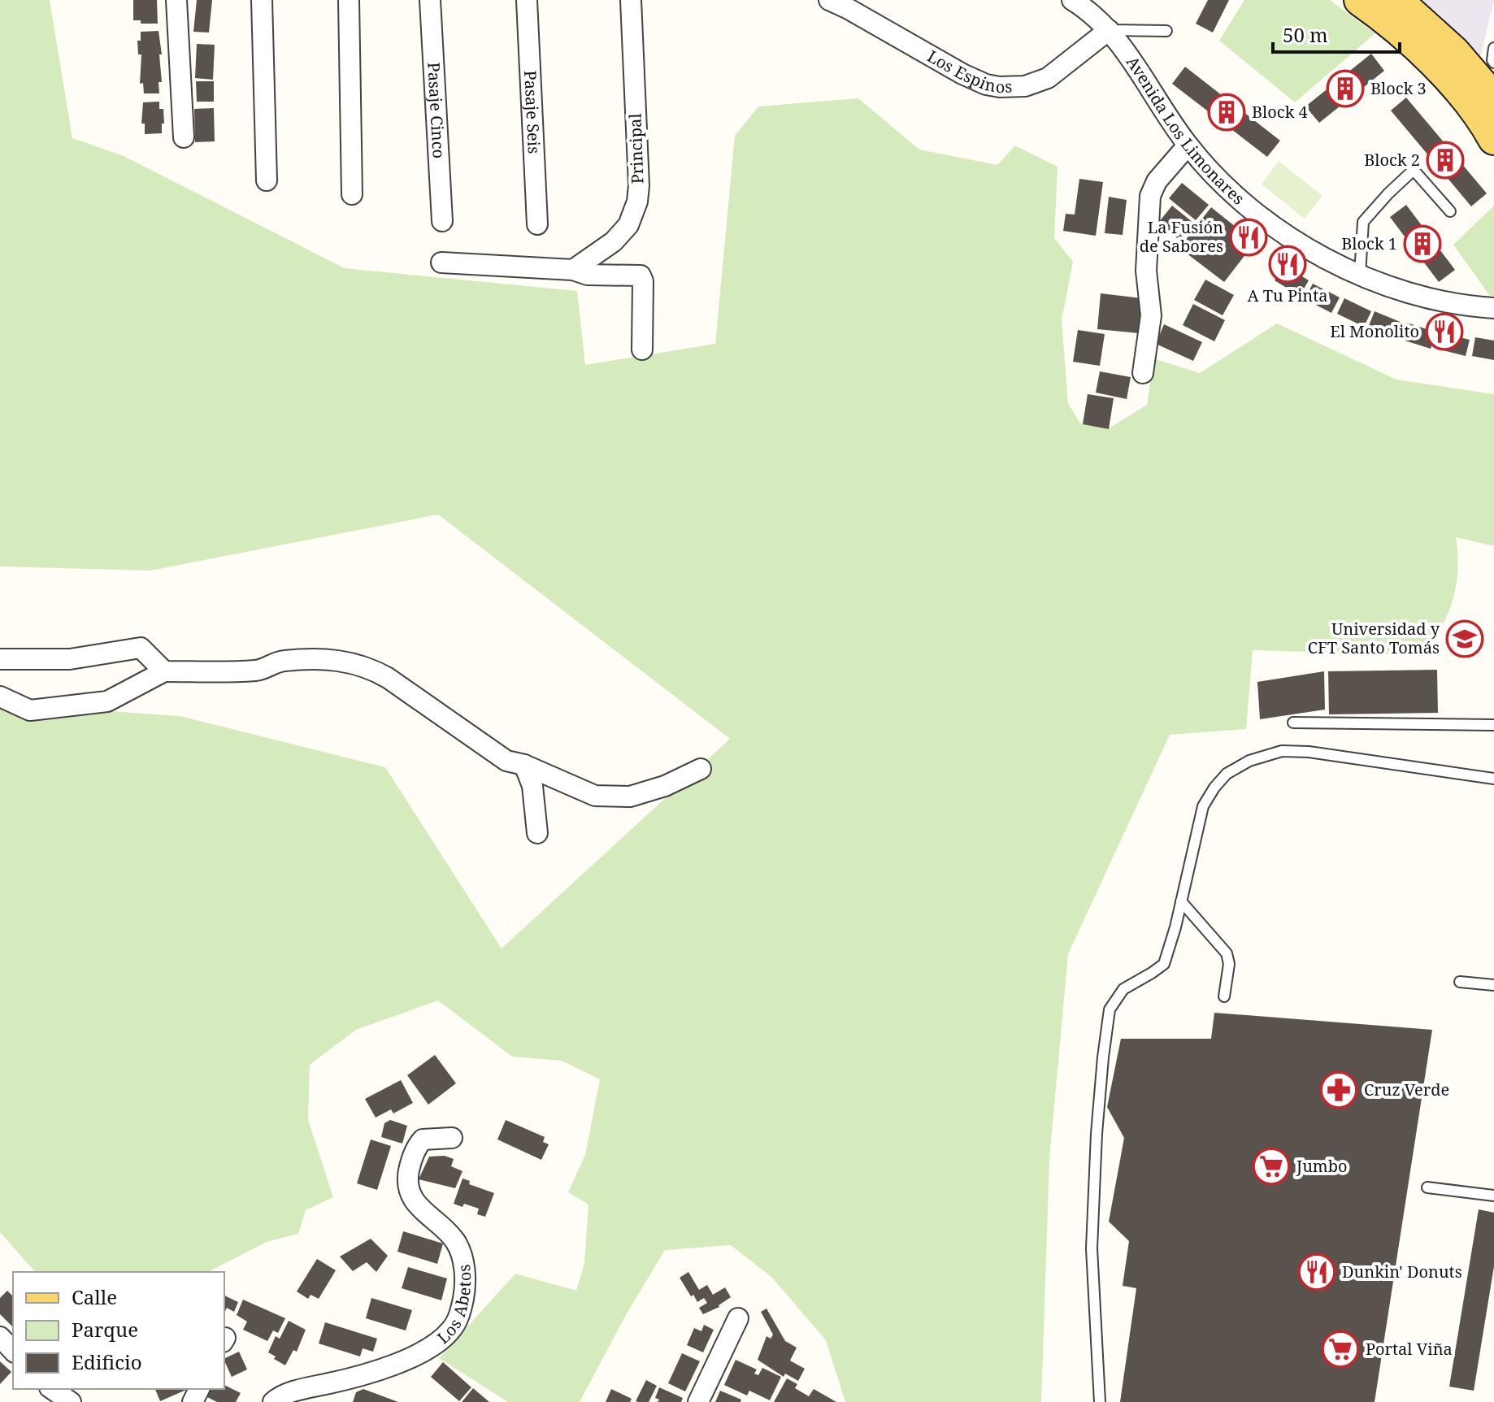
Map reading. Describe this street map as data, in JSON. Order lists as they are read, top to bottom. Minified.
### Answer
{"streets":{"street":["Los Espinos","Pasaje Cinco","Pasaje Seis","Avenida Los Limonares","Principal","Los Abetos"]},"crossings":[["Los Espinos","Avenida Los Limonares"]],"places":{"building":["Block 3","Block 4","Block 2","Block 1"],"restaurant":["La Fusión de Sabores","A Tu Pinta","El Monolito","Dunkin' Donuts"],"school or university":["Universidad y CFT Santo Tomás"],"pharmacy":["Cruz Verde"],"supermarket":["Jumbo","Portal Viña"]},"legend":["Calle","Parque","Edificio"],"scale_bar":"50 m"}
